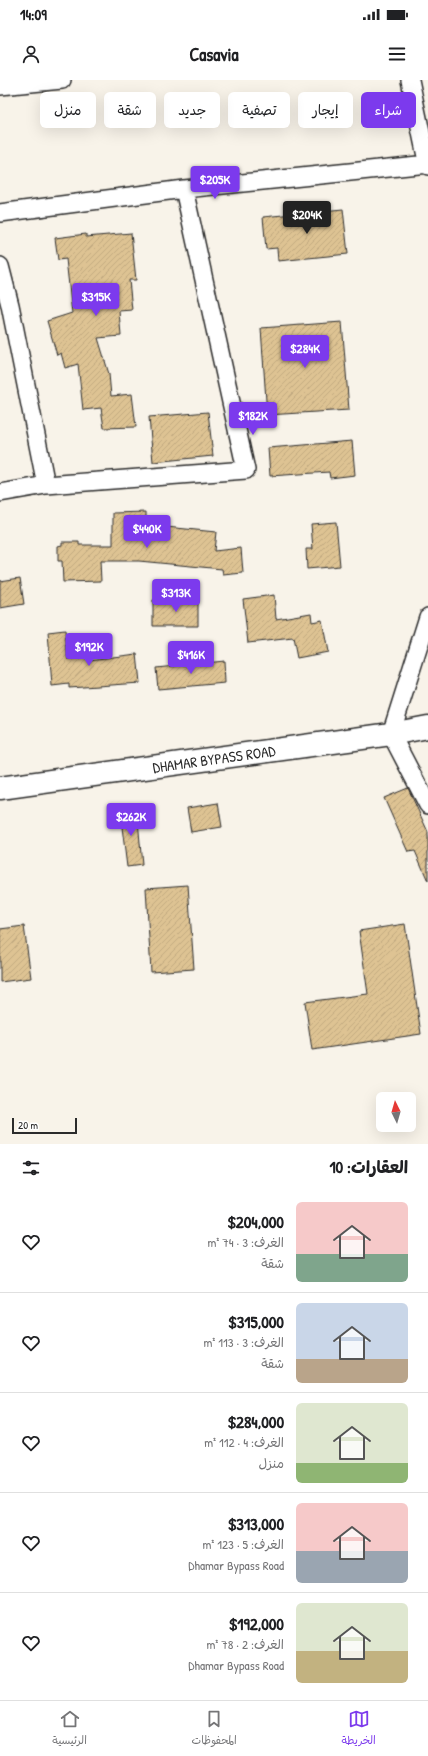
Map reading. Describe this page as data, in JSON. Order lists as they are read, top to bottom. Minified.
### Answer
{"streets":{"main road":["DHAMAR BYPASS ROAD"]},"scale_bar":"20 m","north":"top","page":{"status":"14:09","header":"Casavia","chip":["شراء","إيجار","تصفية","جديد","شقة","منزل"],"price":["$205K","$204K","$315K","$284K","$182K","$440K","$313K","$192K","$416K","$262K"],"scale":"20 m","heading":"العقارات: 10","list":[{"name":"$204,000","note":"الغرف: 3 · 74 m² · شقة"},{"name":"$315,000","note":"الغرف: 3 · 113 m² · شقة"},{"name":"$284,000","note":"الغرف: 4 · 112 m² · منزل"},{"name":"$313,000","note":"الغرف: 5 · 123 m² · Dhamar Bypass Road"},{"name":"$192,000","note":"الغرف: 2 · 78 m² · Dhamar Bypass Road"}],"tabs":["الخريطة","المحفوظات","الرئيسية"]}}
